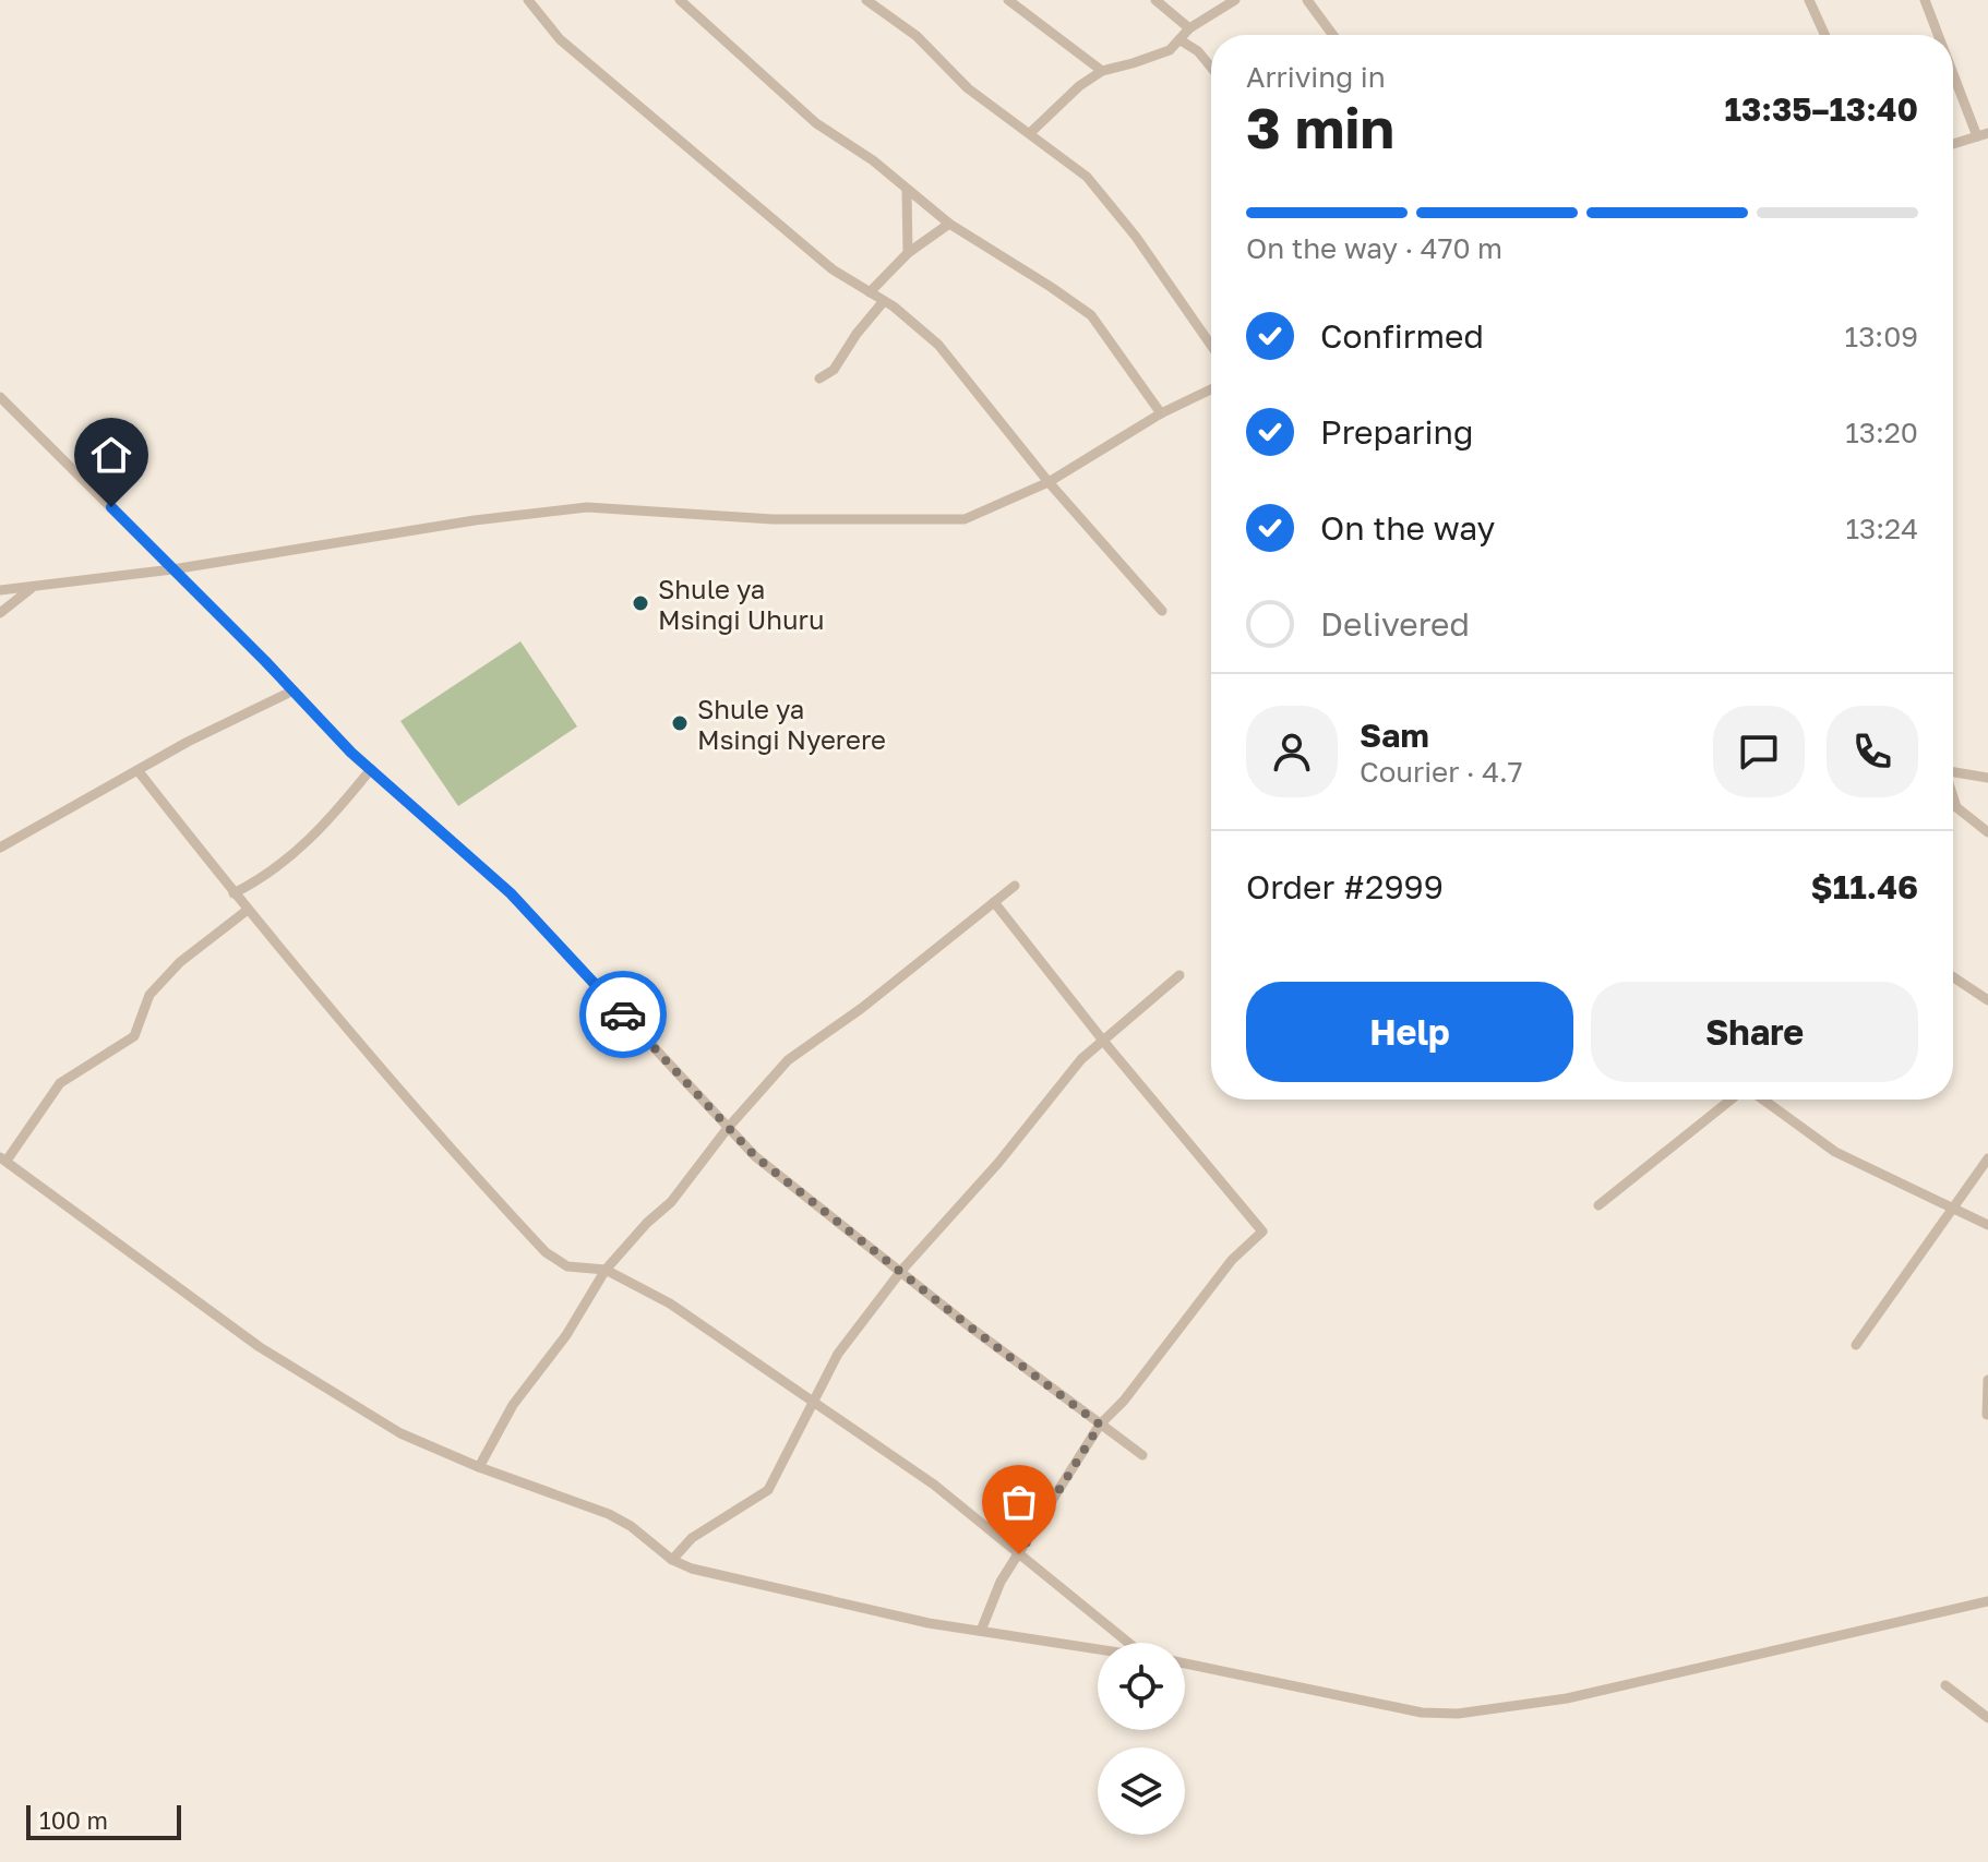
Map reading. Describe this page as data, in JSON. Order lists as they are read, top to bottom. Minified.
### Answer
{"places":["Shule ya Msingi Uhuru","Shule ya Msingi Nyerere"],"scale_bar":"100 m","page":{"heading":["3 min","Arriving in","13:35–13:40"],"panel":["Sam","Courier · 4.7","Order #2999","$11.46"],"bar":"On the way · 470 m","list":[["Confirmed","13:09"],["Preparing","13:20"],["On the way","13:24"],"Delivered"],"buttons":["Help","Share"],"scale":"100 m"}}
